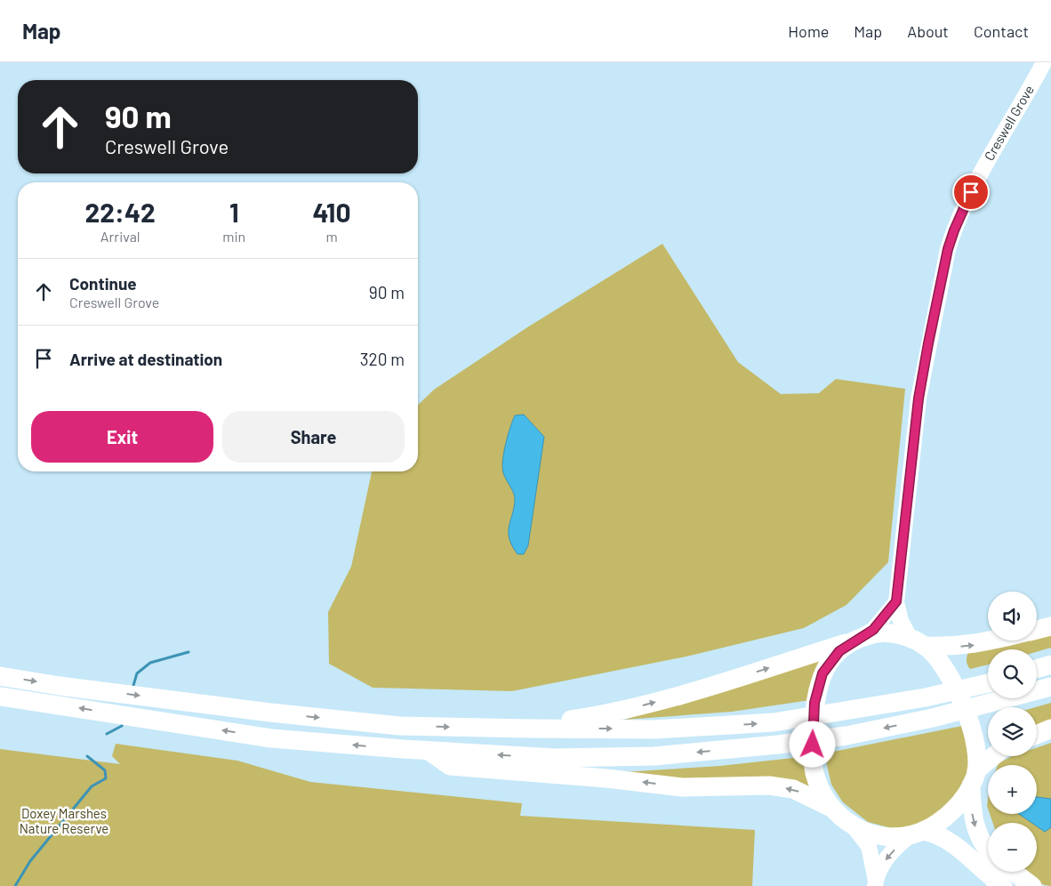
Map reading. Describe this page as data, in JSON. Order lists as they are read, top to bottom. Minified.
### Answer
{"streets":{"main road":["Creswell Grove"]},"parks":["Doxey Marshes Nature Reserve"],"page":{"header":"Map","nav":["Home","Map","About","Contact"],"turn":["90 m","Creswell Grove"],"eta":["22:42","Arrival","1","min","410","m"],"list":[{"name":"Continue","note":"Creswell Grove","value":"90 m"},{"name":"Arrive at destination","value":"320 m"}],"buttons":["Exit","Share"],"map_buttons":["+","−"]}}
